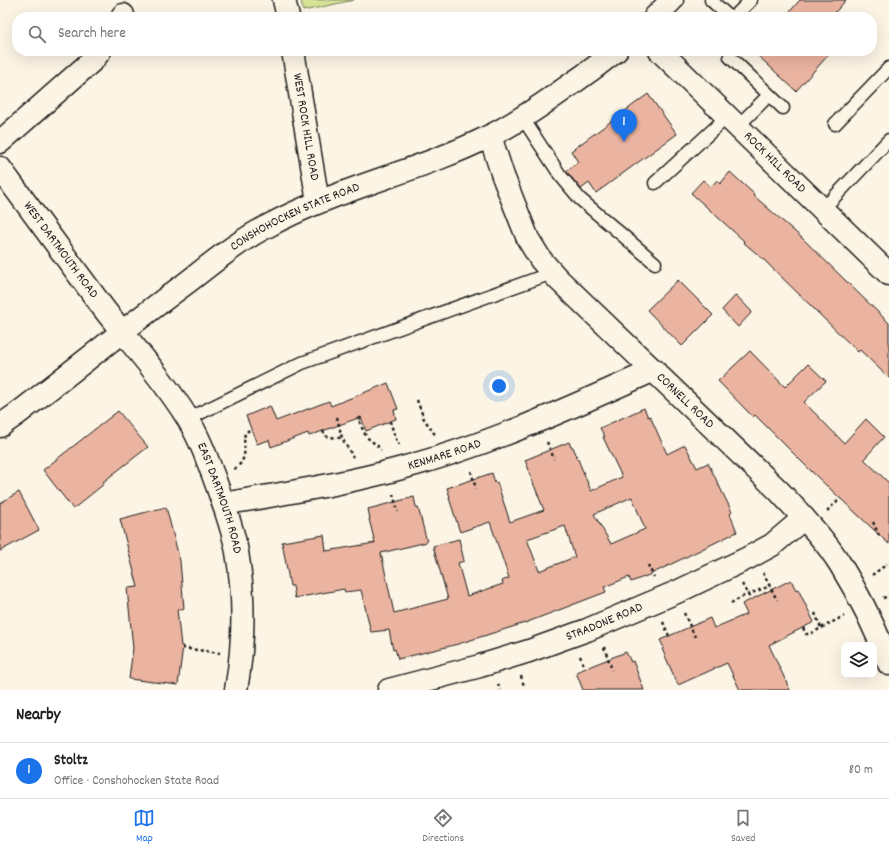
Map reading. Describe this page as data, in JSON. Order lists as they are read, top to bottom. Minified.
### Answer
{"streets":{"street":["WEST ROCK HILL ROAD","ROCK HILL ROAD","CONSHOHOCKEN STATE ROAD","WEST DARTMOUTH ROAD","CORNELL ROAD","KENMARE ROAD","EAST DARTMOUTH ROAD","STRADONE ROAD"]},"crossings":[["WEST ROCK HILL ROAD","CONSHOHOCKEN STATE ROAD"],["CONSHOHOCKEN STATE ROAD","WEST DARTMOUTH ROAD"],["CONSHOHOCKEN STATE ROAD","CORNELL ROAD"],["CONSHOHOCKEN STATE ROAD","EAST DARTMOUTH ROAD"],["WEST DARTMOUTH ROAD","EAST DARTMOUTH ROAD"],["CORNELL ROAD","KENMARE ROAD"],["CORNELL ROAD","STRADONE ROAD"],["KENMARE ROAD","EAST DARTMOUTH ROAD"]],"page":{"search":"Search here","pins":"1","heading":"Nearby","list":[{"mark":"1","name":"Stoltz","note":"Office · Conshohocken State Road","value":"80 m"}],"nav":["Map","Directions","Saved"]}}
